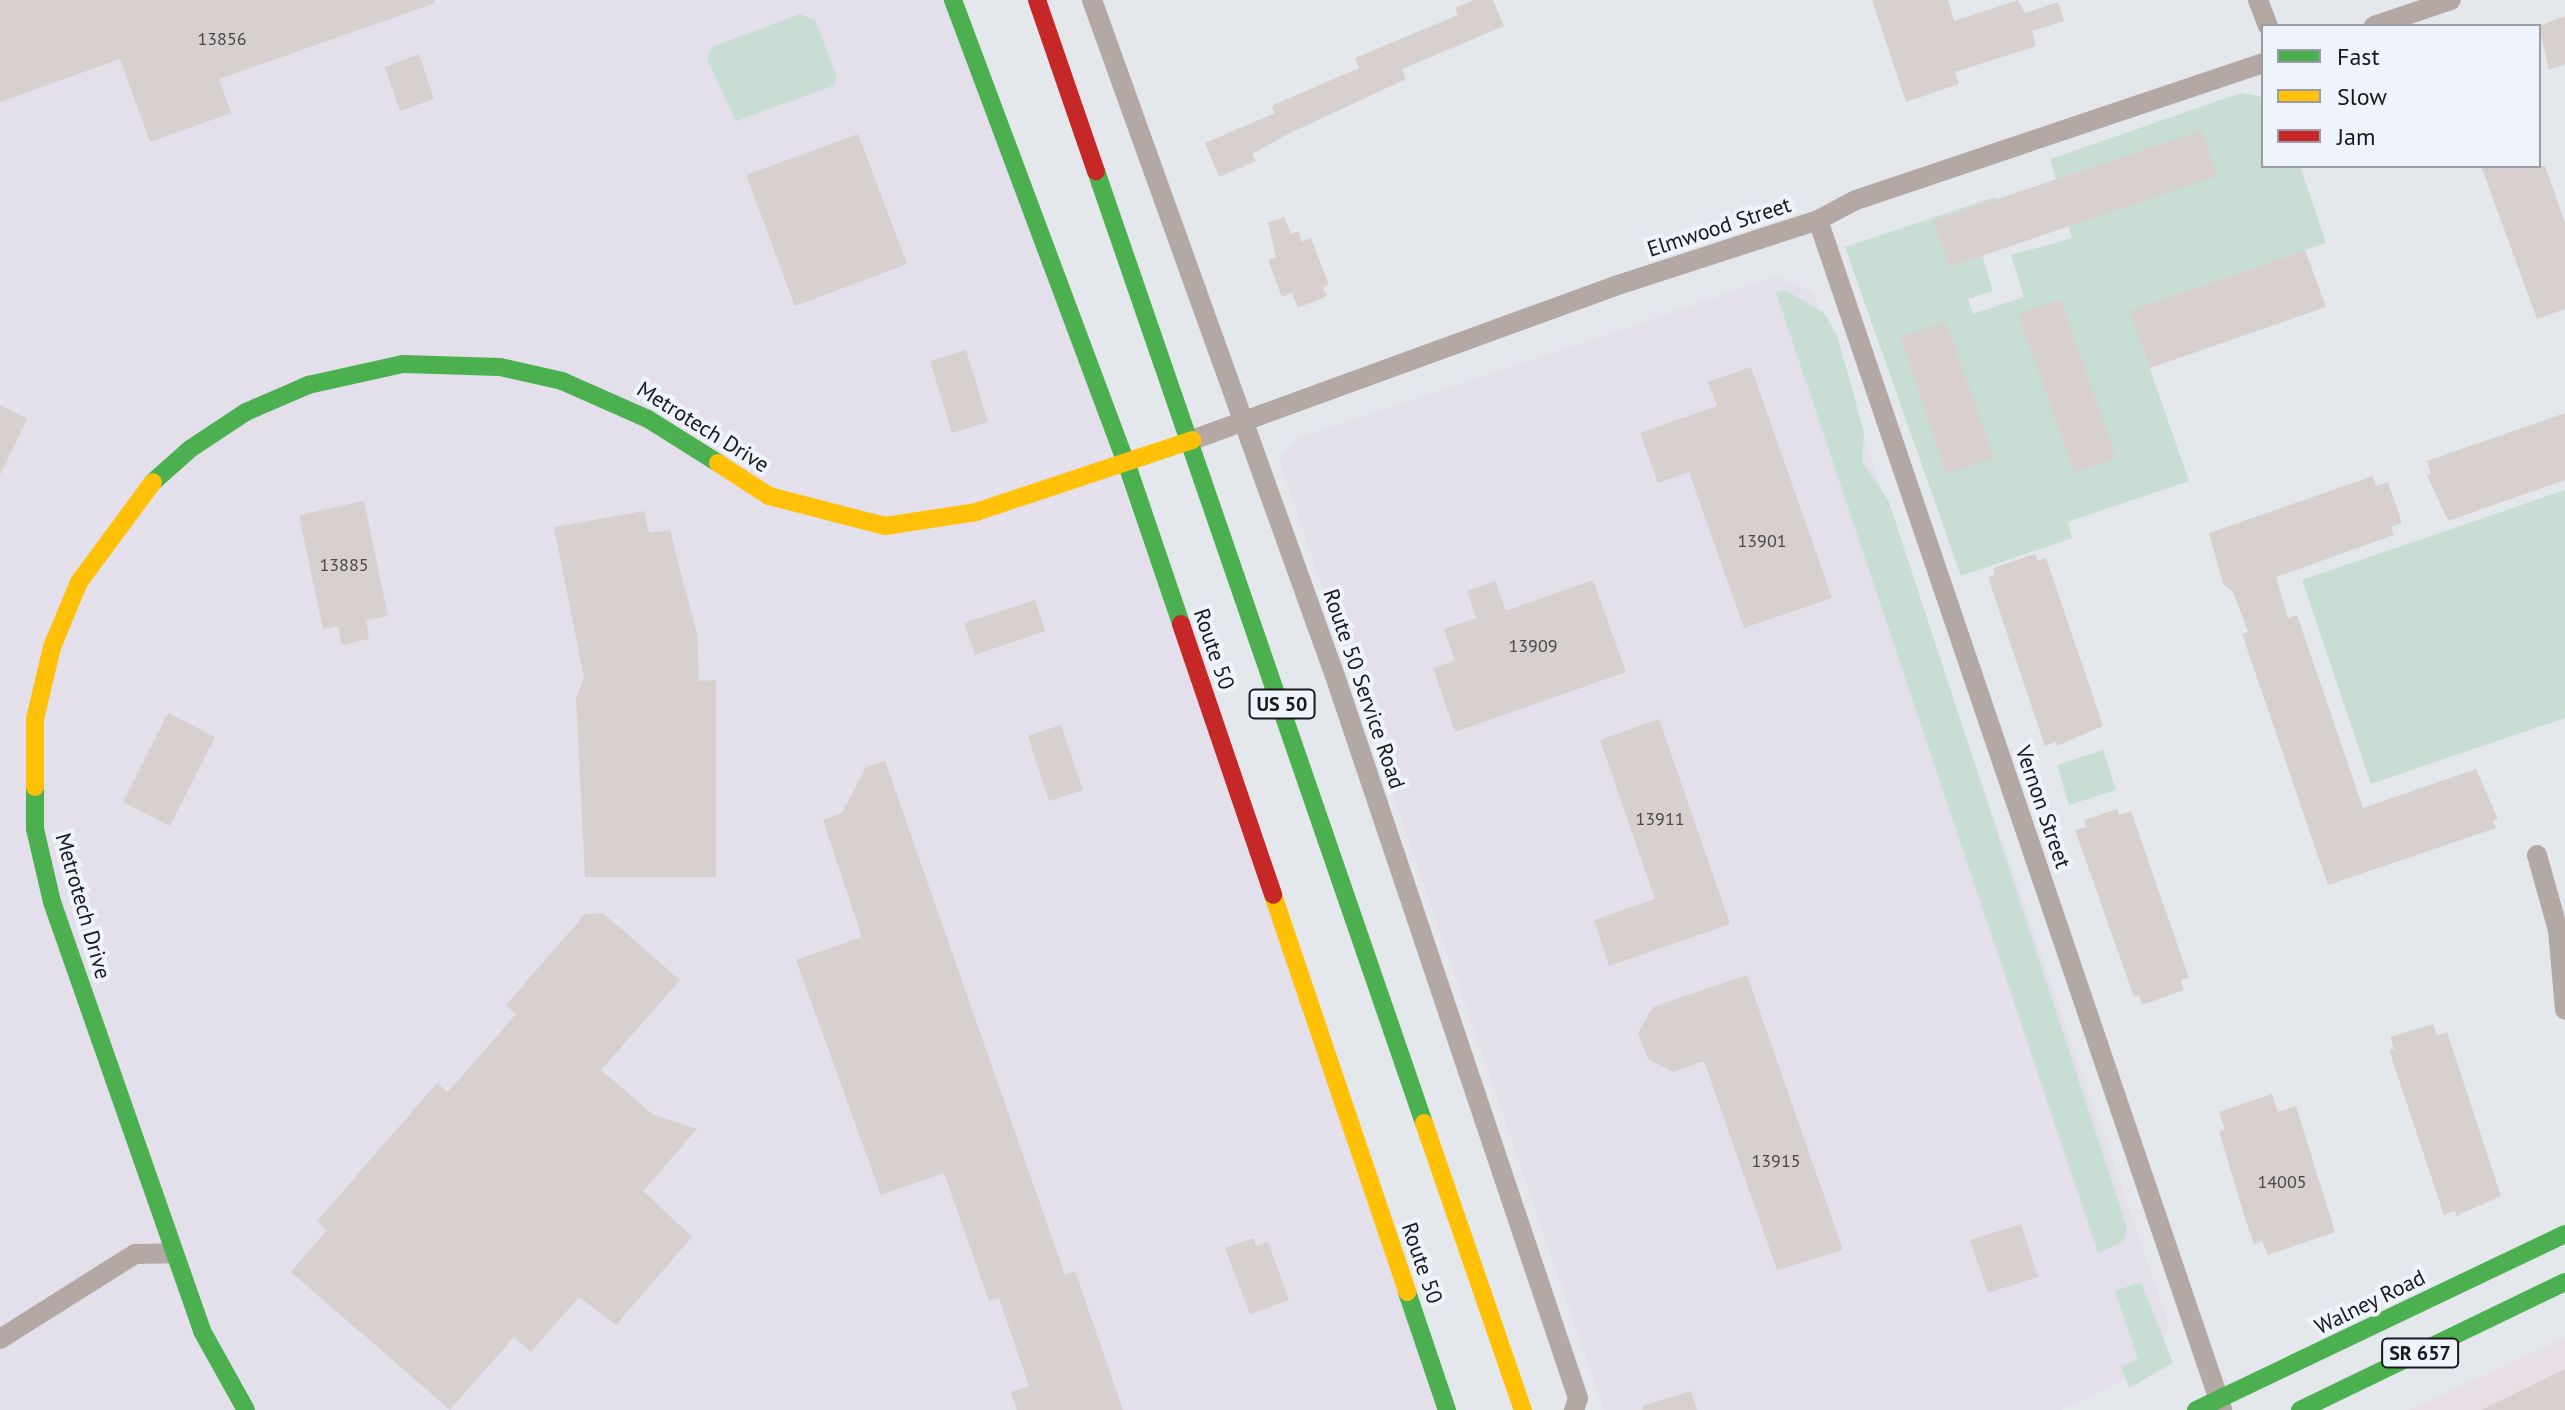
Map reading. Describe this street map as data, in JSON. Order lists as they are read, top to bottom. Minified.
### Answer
{"streets":{"main road":["Metrotech Drive","Route 50","US 50","Walney Road","SR 657"],"street":["Elmwood Street","Route 50 Service Road","Vernon Street"]},"crossings":[["Elmwood Street","Metrotech Drive"],["Elmwood Street","Route 50 Service Road"],["Elmwood Street","US 50"],["Elmwood Street","Vernon Street"],["Metrotech Drive","Route 50"],["Metrotech Drive","US 50"],["Vernon Street","Walney Road"]],"house_numbers":["13856","13901","13885","13909","13911","13915","14005"],"legend":["Fast","Slow","Jam"]}
